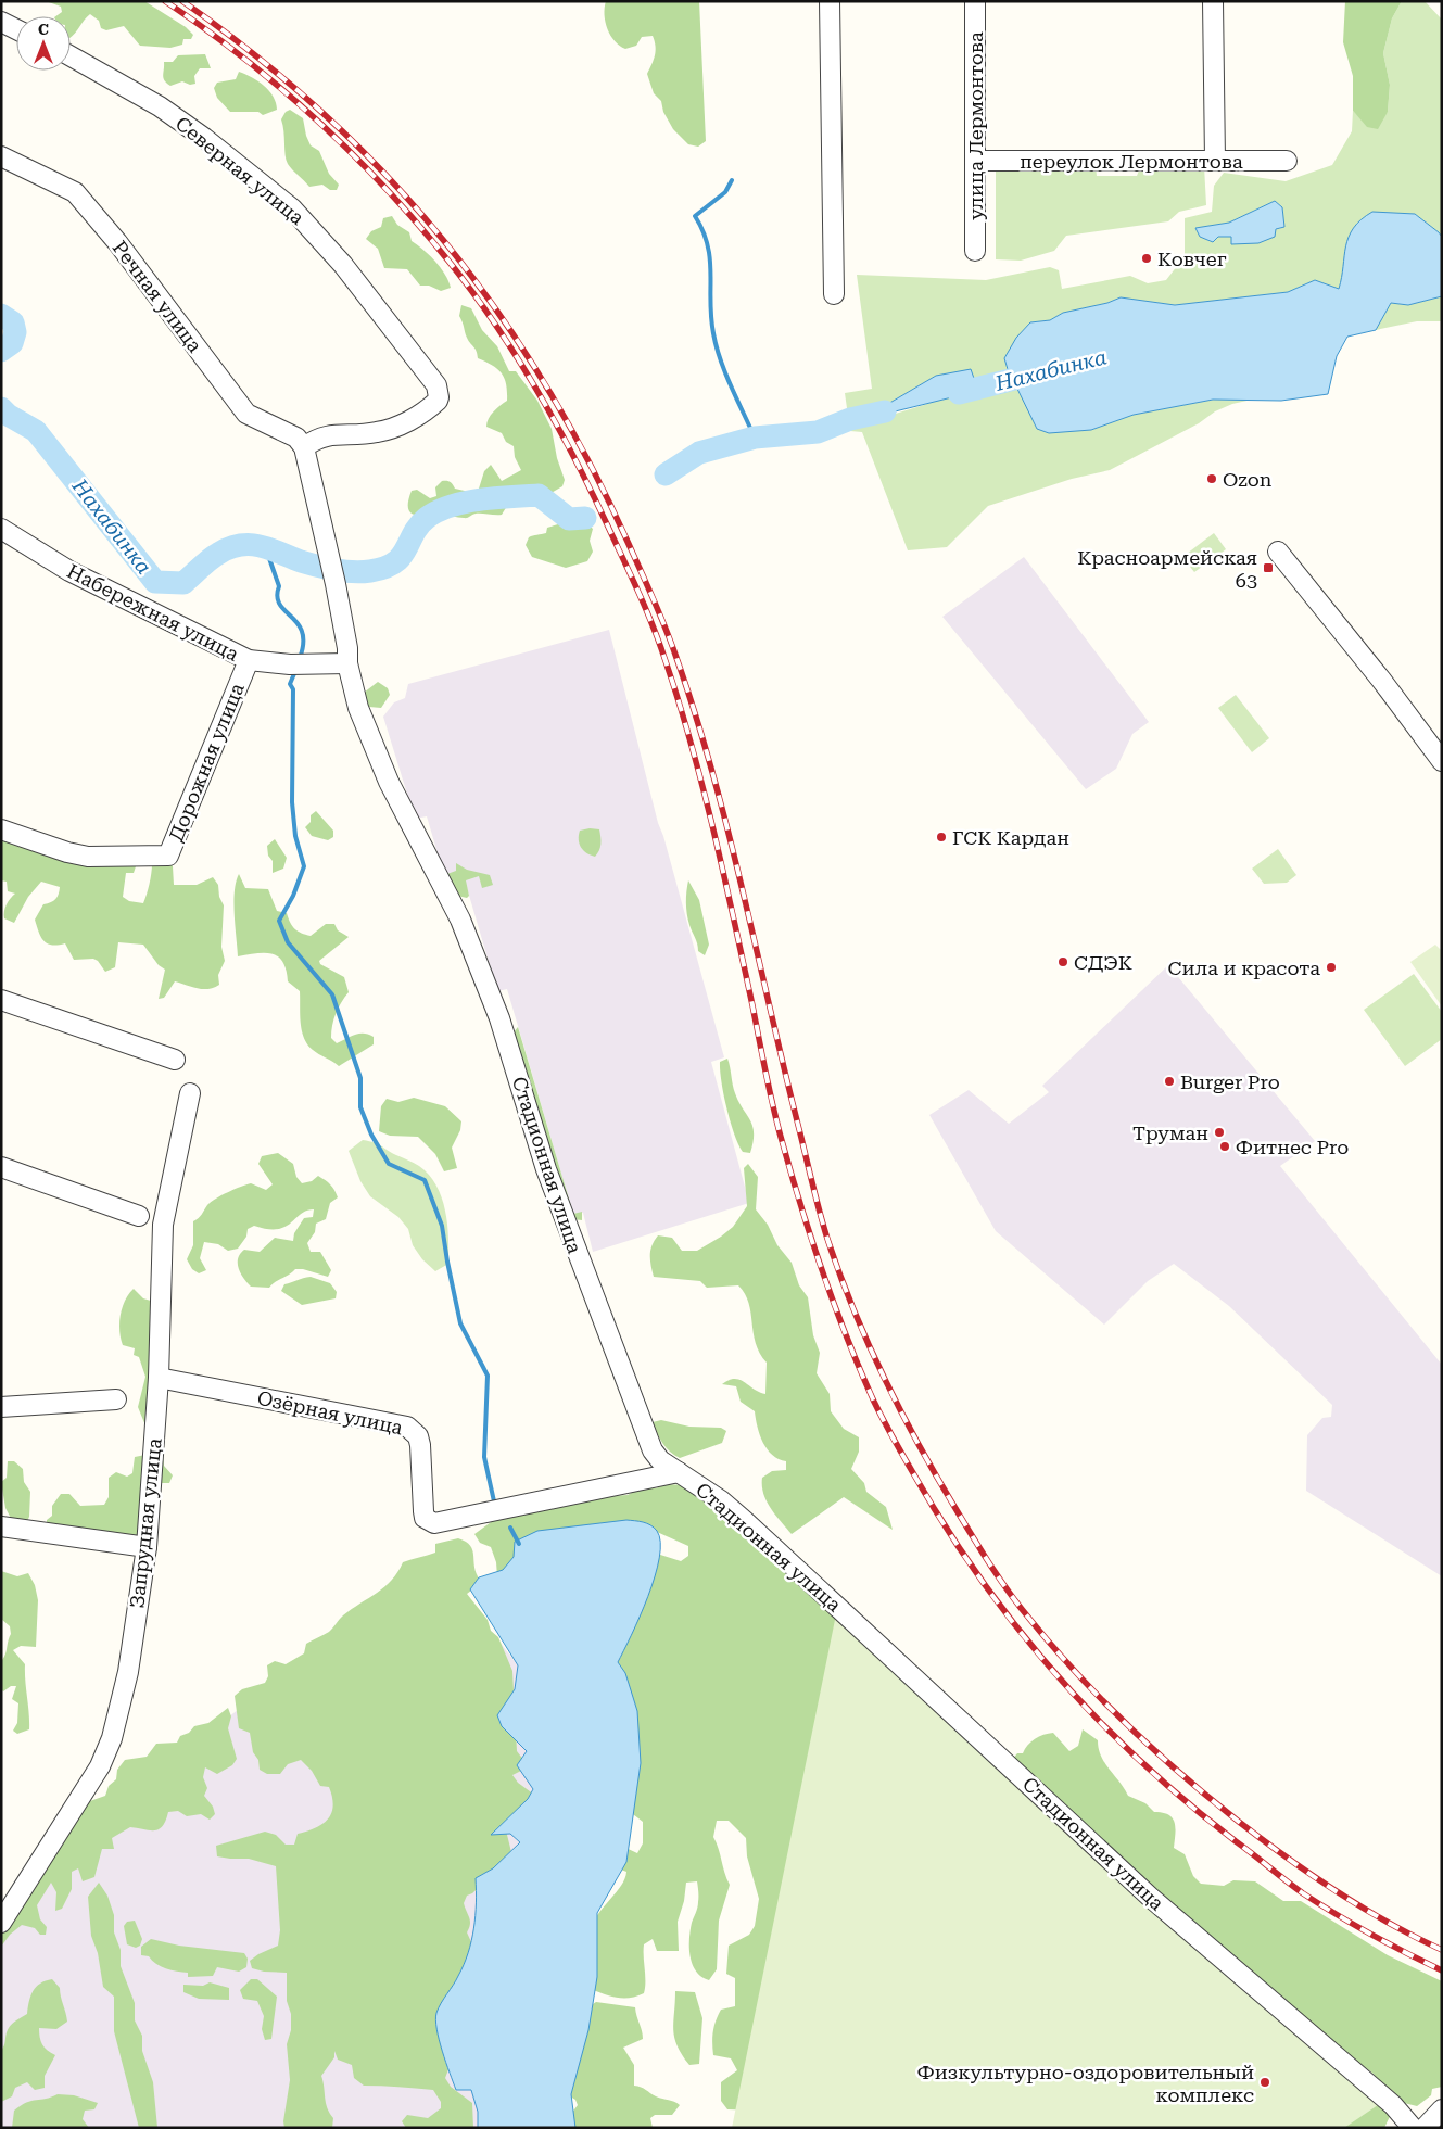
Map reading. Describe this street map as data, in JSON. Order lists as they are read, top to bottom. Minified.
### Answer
{"streets":{"street":["улица Лермонтова","переулок Лермонтова","Северная улица","Речная улица","Набережная улица","Дорожная улица","Стадионная улица","Озёрная улица","Запрудная улица"]},"crossings":[["улица Лермонтова","переулок Лермонтова"],["Северная улица","Речная улица"],["Северная улица","Стадионная улица"],["Речная улица","Стадионная улица"],["Набережная улица","Дорожная улица"],["Набережная улица","Стадионная улица"],["Стадионная улица","Озёрная улица"],["Озёрная улица","Запрудная улица"]],"water":["Нахабинка"],"places":{"other":["Ковчег","Ozon","ГСК Кардан","СДЭК","Сила и красота","Burger Pro","Труман","Фитнес Pro","Физкультурно-оздоровительный комплекс"],"transit":["Красноармейская 63"]},"north":"top"}
